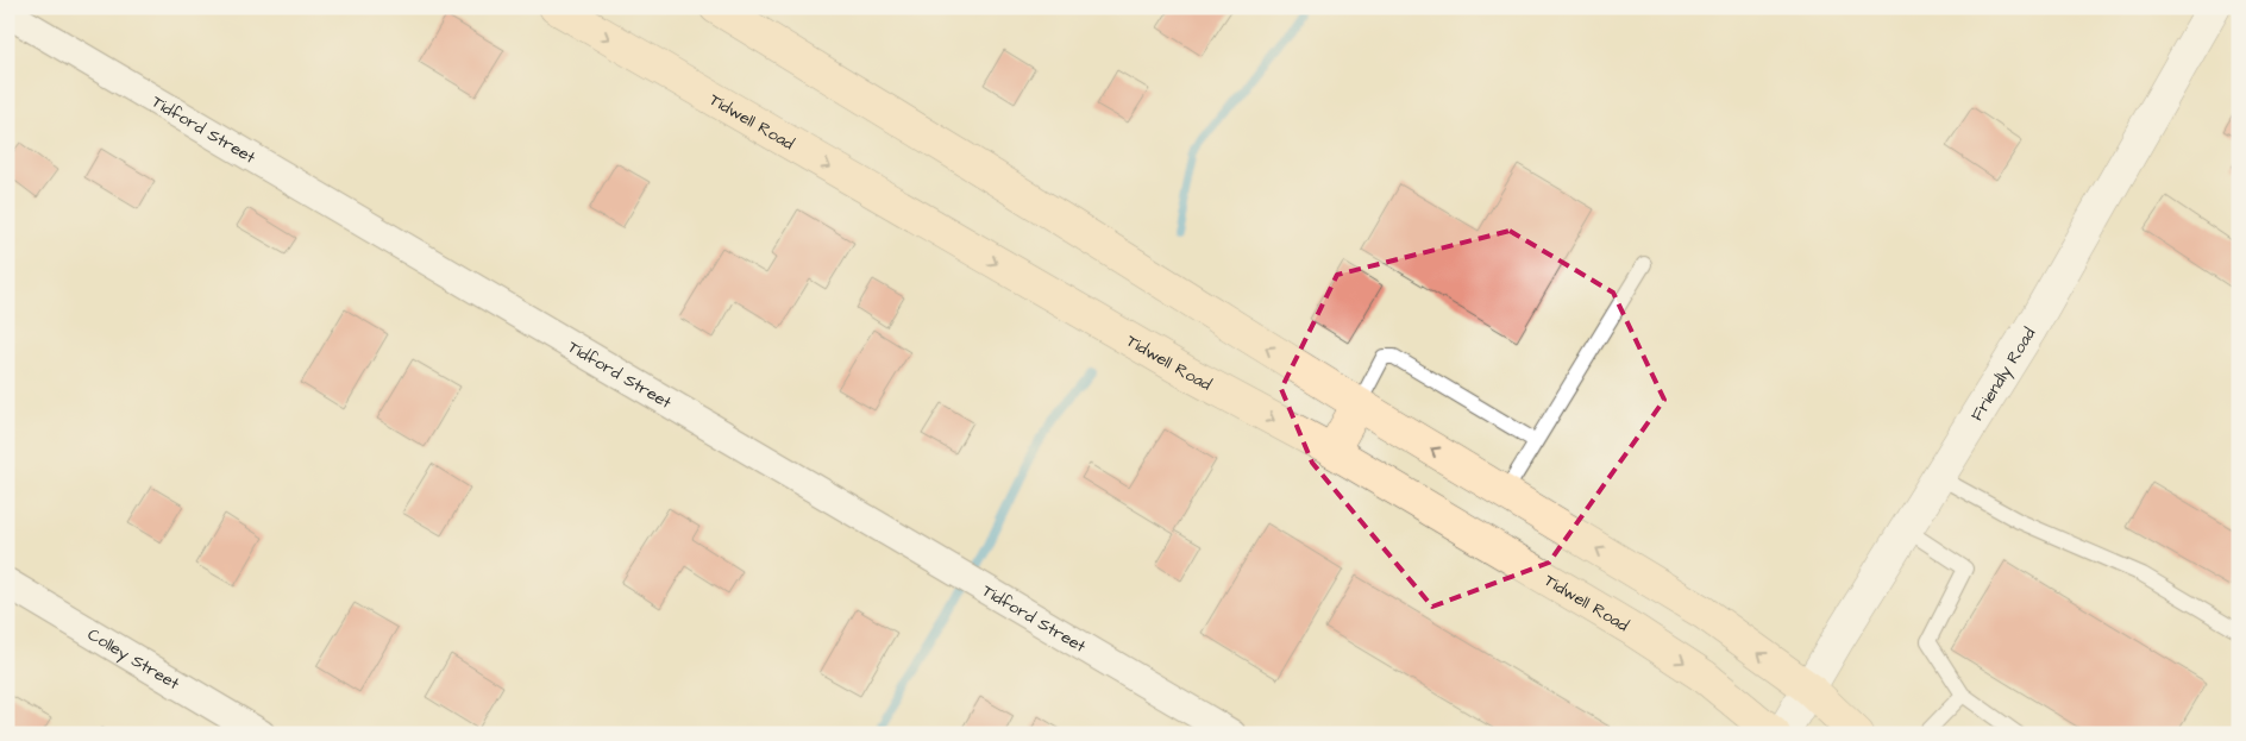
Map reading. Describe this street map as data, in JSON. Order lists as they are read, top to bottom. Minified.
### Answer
{"streets":{"main road":["Tidwell Road"],"street":["Tidford Street","Friendly Road","Colley Street"]}}
